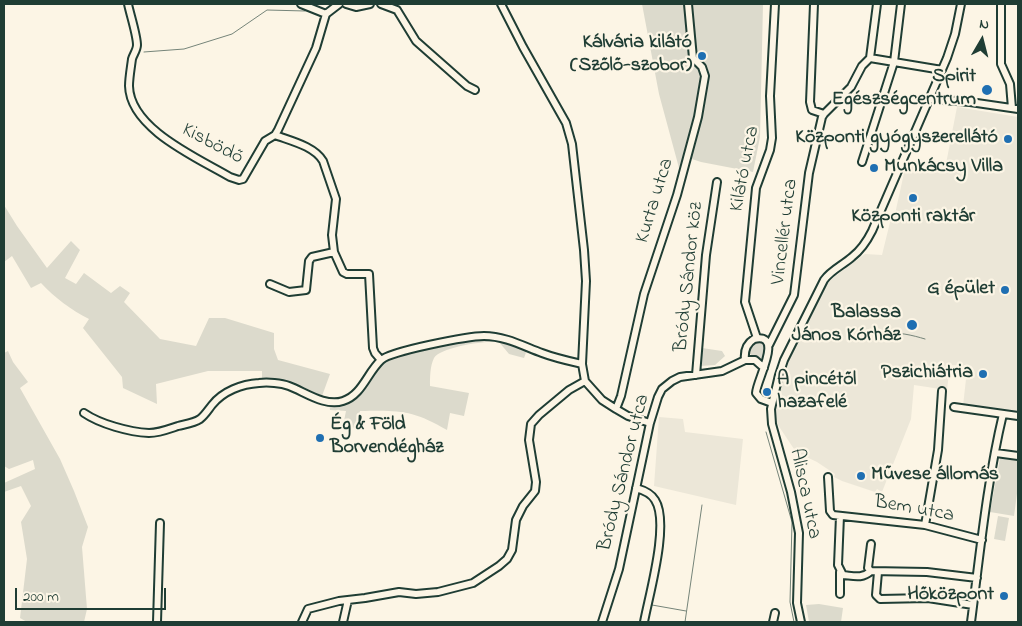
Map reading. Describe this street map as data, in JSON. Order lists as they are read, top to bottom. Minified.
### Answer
{"streets":{"street":["Kisbödő","Kilátó utca","Kurta utca","Vincellér utca","Bródy Sándor köz","Bródy Sándor utca","Alisca utca","Bem utca"]},"crossings":[["Vincellér utca","Alisca utca"],["Bródy Sándor köz","Bródy Sándor utca"]],"places":["Kálvária kilátó (Szőlő-szobor)","Spirit Egészségcentrum","Központi gyógyszerellátó","Munkácsy Villa","Központi raktár","G épület","Balassa János Kórház","Pszichiátria","A pincétől hazafelé","Ég & Föld Borvendégház","Művese állomás","Hőközpont"],"scale_bar":"200 m","north":"top"}
